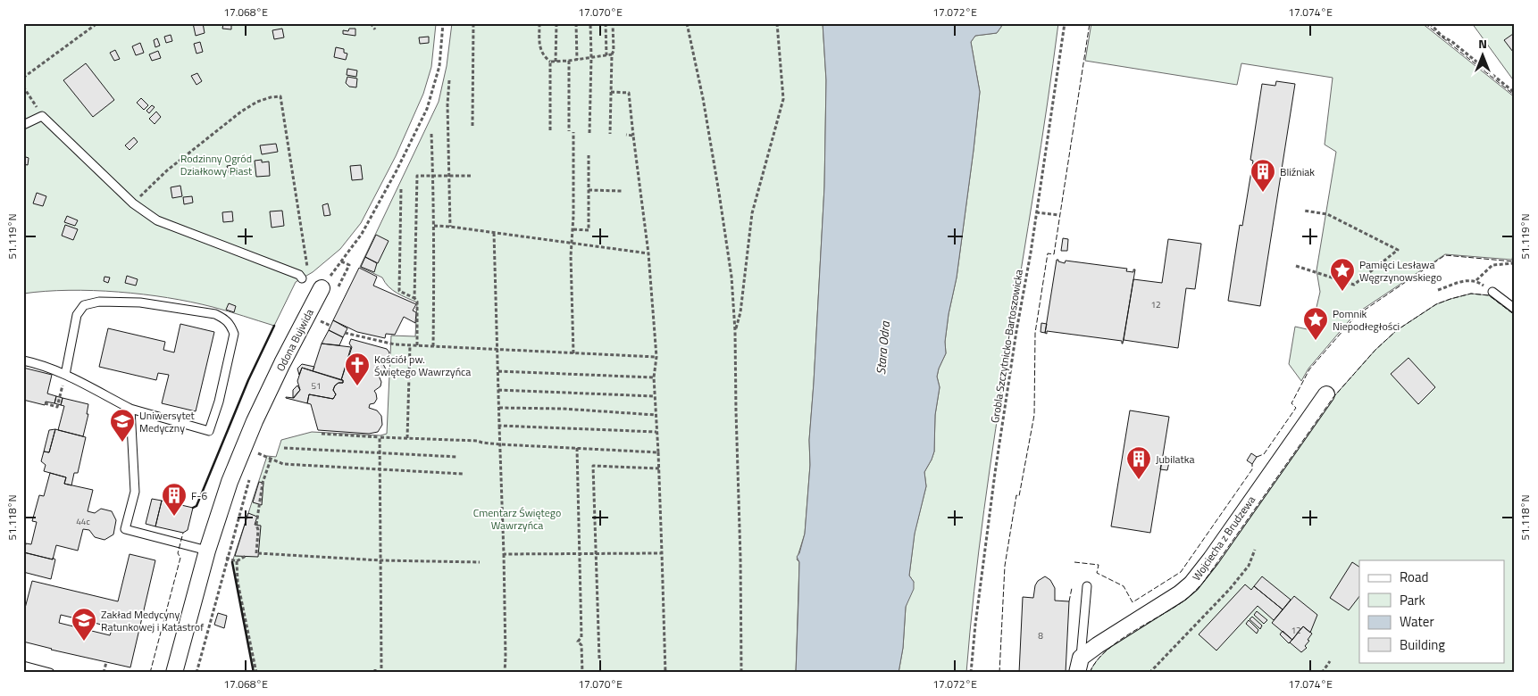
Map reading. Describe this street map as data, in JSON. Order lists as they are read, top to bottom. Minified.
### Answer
{"streets":{"street":["Odona Bujwida","Wojciecha z Brudzewa"],"path":["Grobla Szczytnicko-Bartoszowicka"]},"water":["Stara Odra"],"parks":["Rodzinny Ogród Działkowy Piast","Cmentarz Świętego Wawrzyńca"],"places":{"building":["Bliźniak","Jubilatka","F-6"],"place":["Pamięci Lesława Węgrzynowskiego","Pomnik Niepodłegłości"],"church":["Kościół pw. Świętego Wawrzyńca"],"school or university":["Uniwersytet Medyczny","Zakład Medycyny Ratunkowej i Katastrof"]},"house_numbers":["12","51","44c","12","8"],"legend":["Road","Park","Water","Building"],"north":"top","coordinates":["17.068°E","17.070°E","17.072°E","17.074°E","51.119°N","51.118°N"]}
